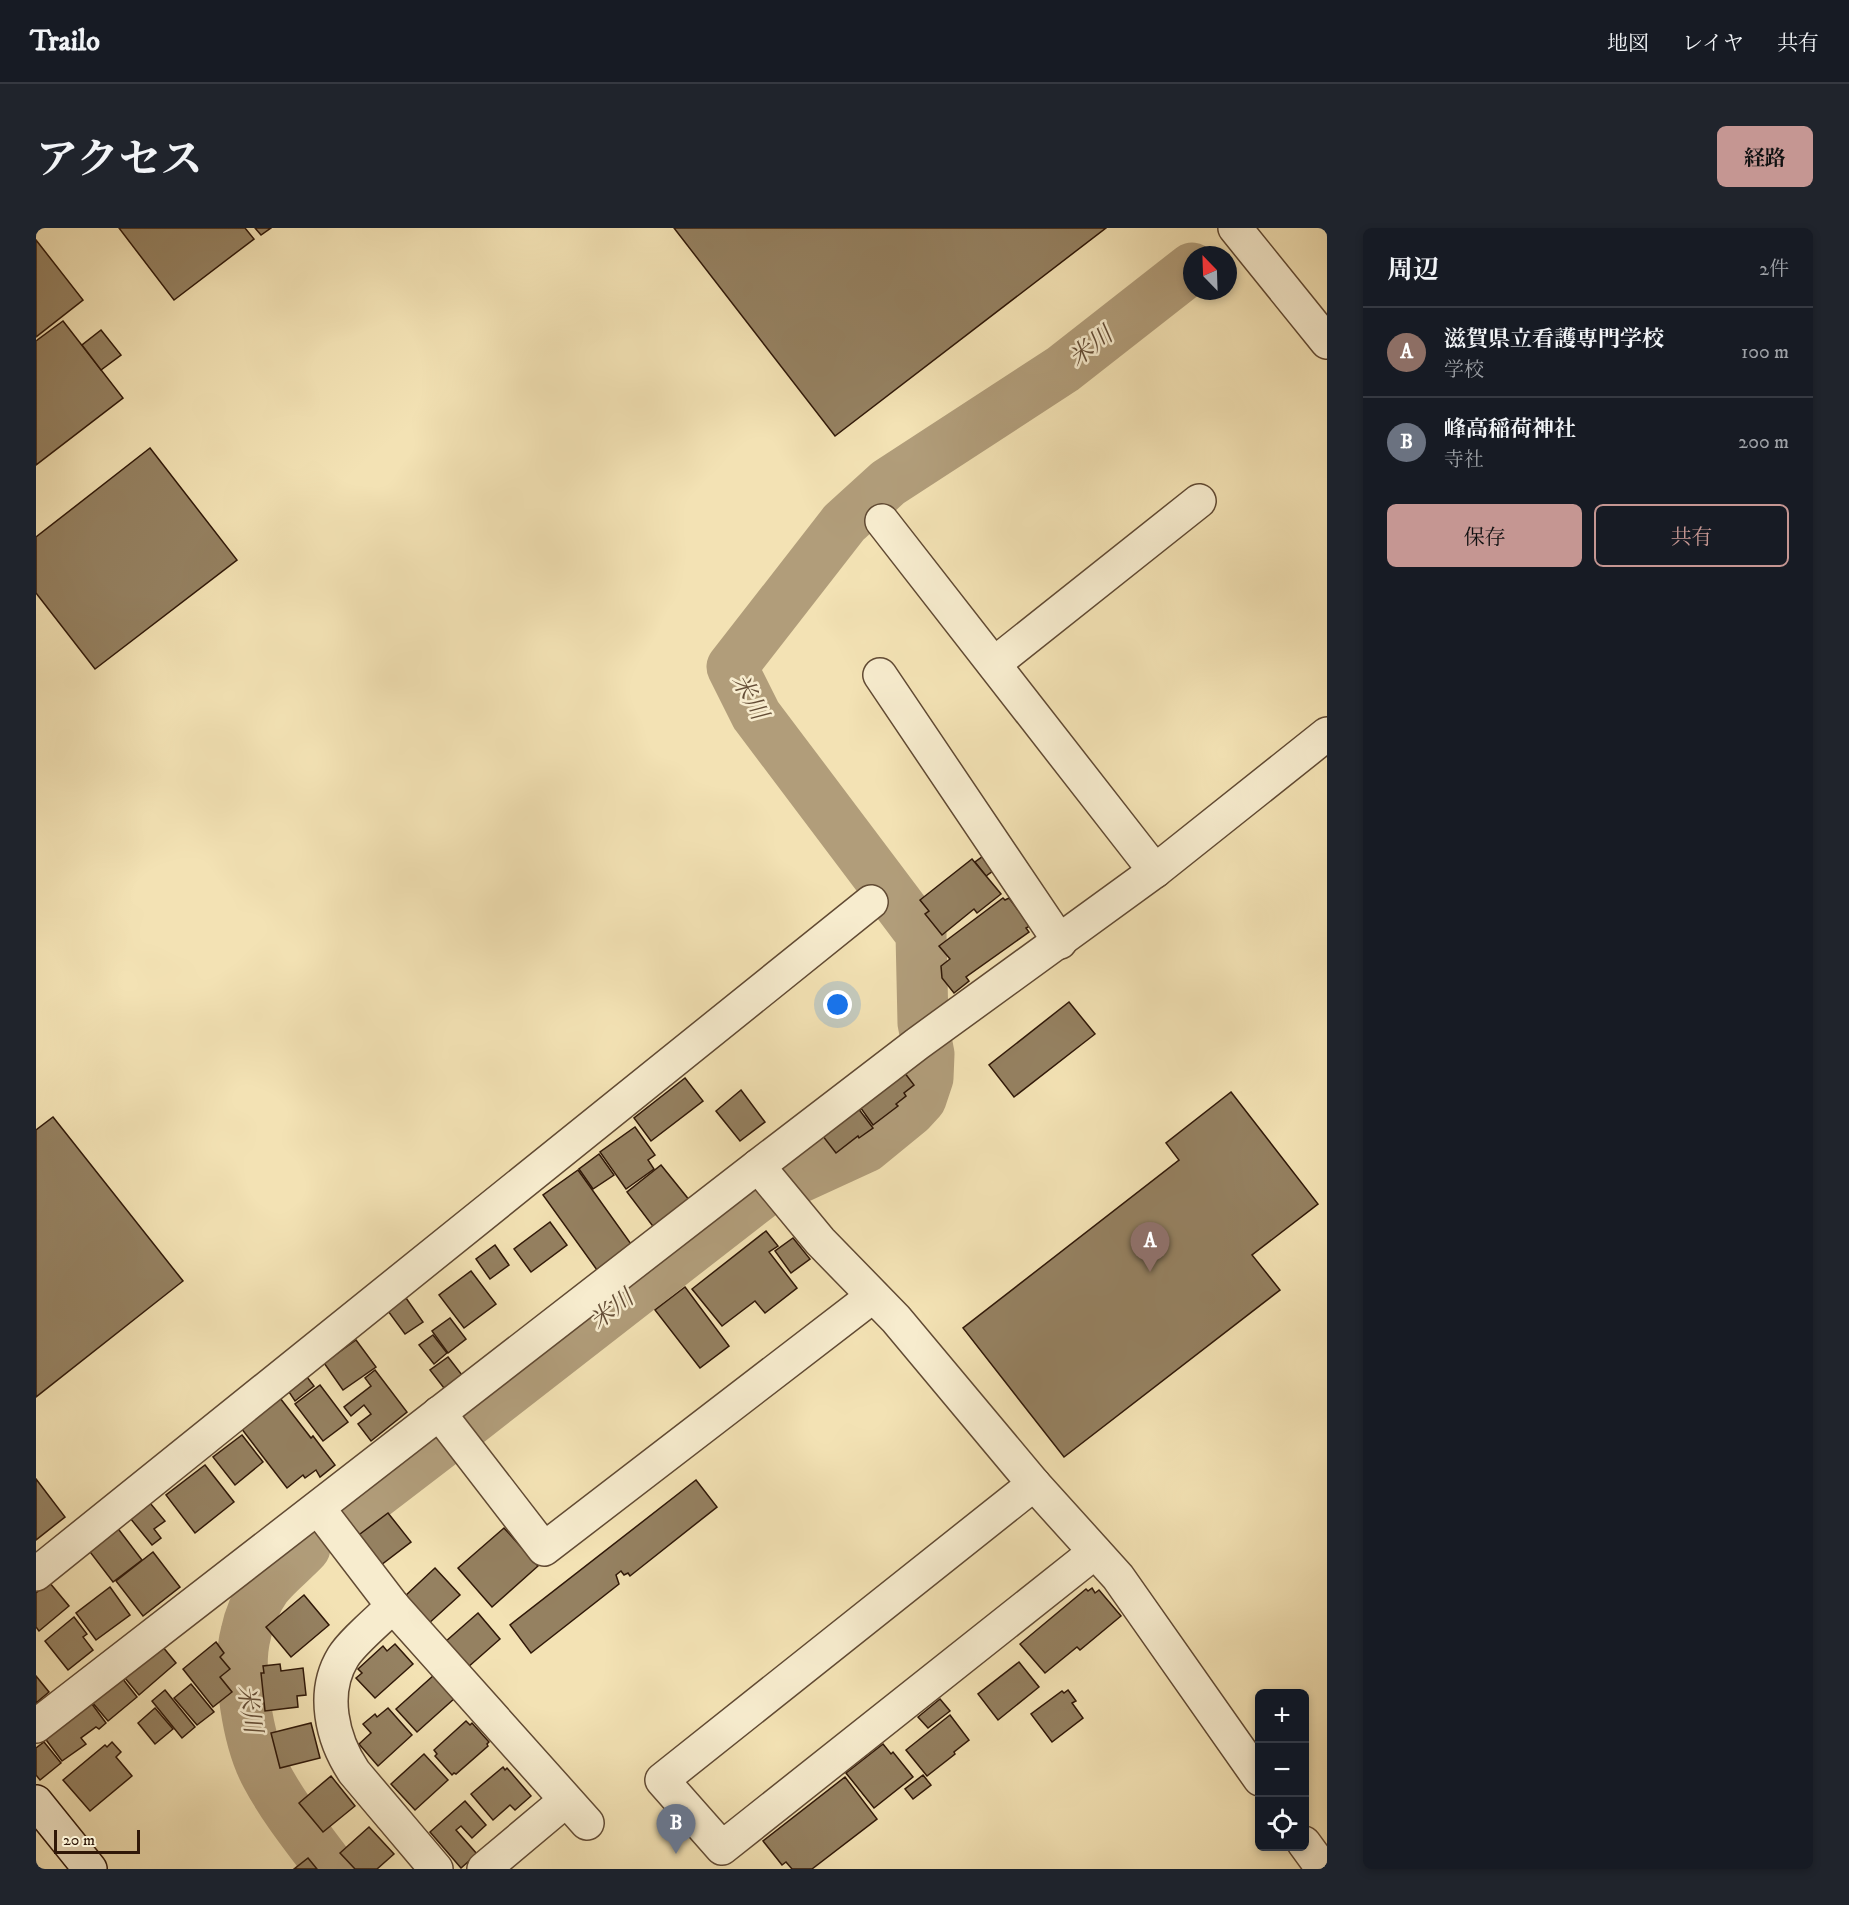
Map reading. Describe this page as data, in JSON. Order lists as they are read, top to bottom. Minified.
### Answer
{"water":["米川"],"scale_bar":"20 m","north":"top left","page":{"header":"Trailo","nav":["地図","レイヤ","共有"],"title":"アクセス","buttons":["経路",["保存","共有"]],"heading":["周辺","2件"],"list":[{"mark":"A","name":"滋賀県立看護専門学校","note":"学校","value":"100 m"},{"mark":"B","name":"峰高稲荷神社","note":"寺社","value":"200 m"}],"pins":["A","B"],"map_buttons":["+","−"],"scale":"20 m"}}
